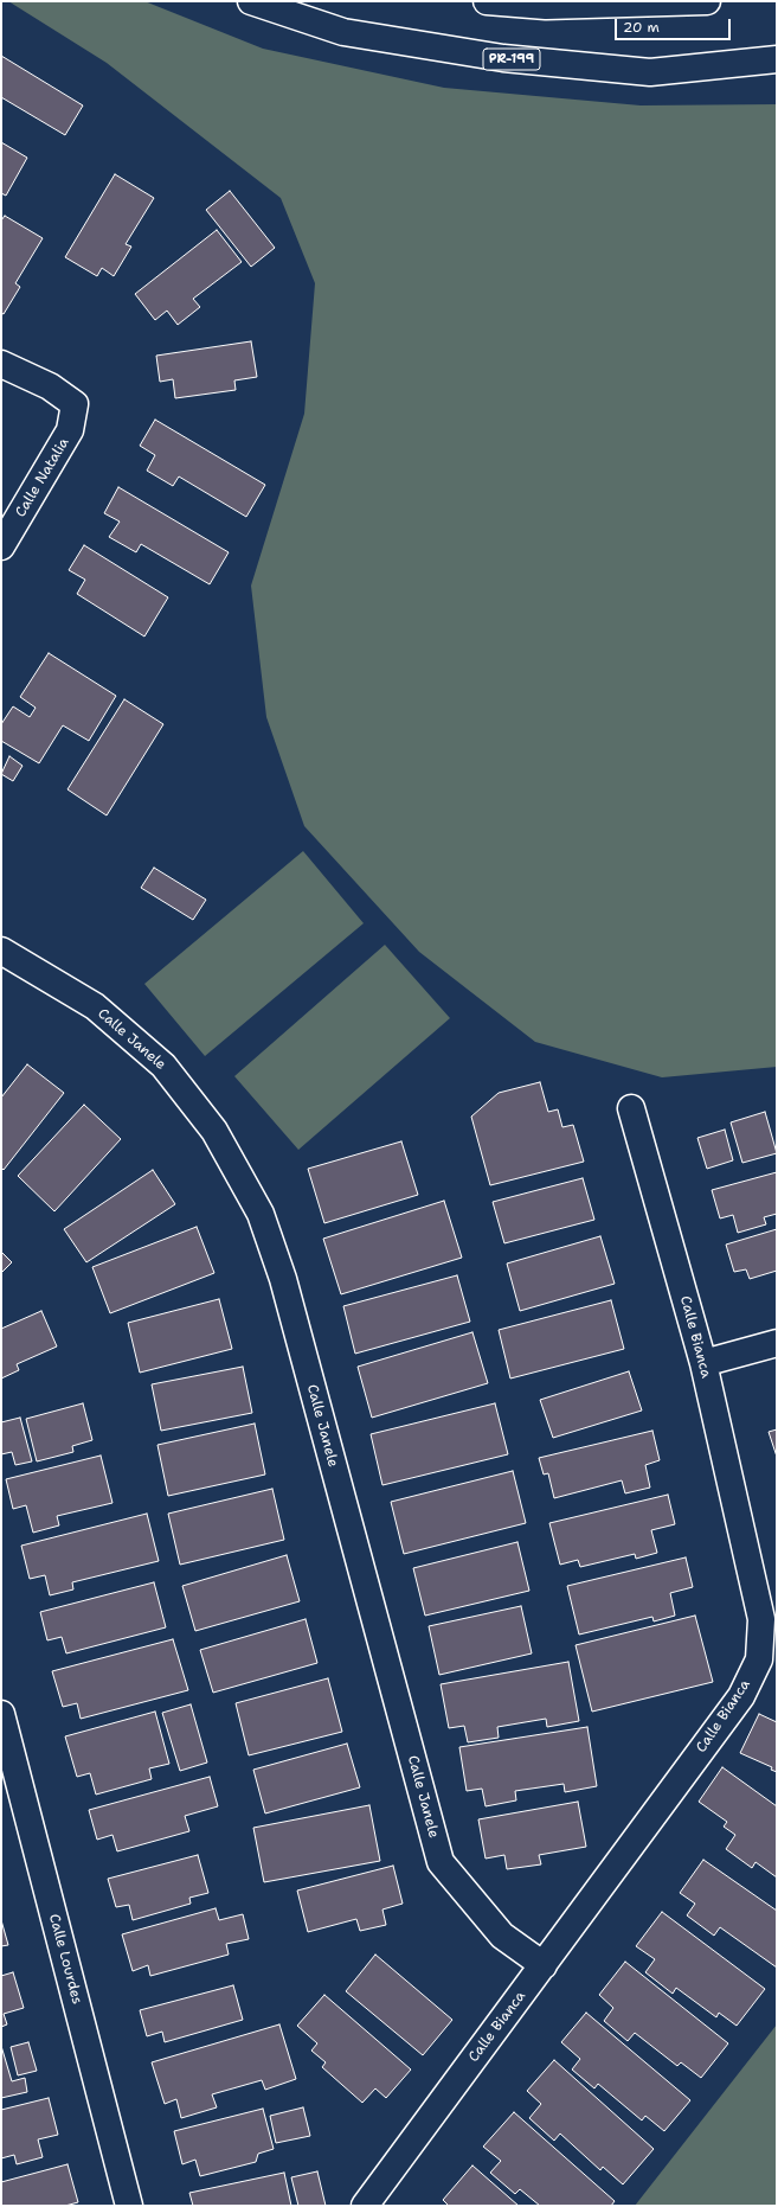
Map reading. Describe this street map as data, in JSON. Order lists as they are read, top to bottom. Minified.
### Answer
{"streets":{"street":["PR-199","Calle Natalia","Calle Janele","Calle Bianca","Calle Lourdes"]},"crossings":[["Calle Janele","Calle Bianca"]],"scale_bar":"20 m"}
